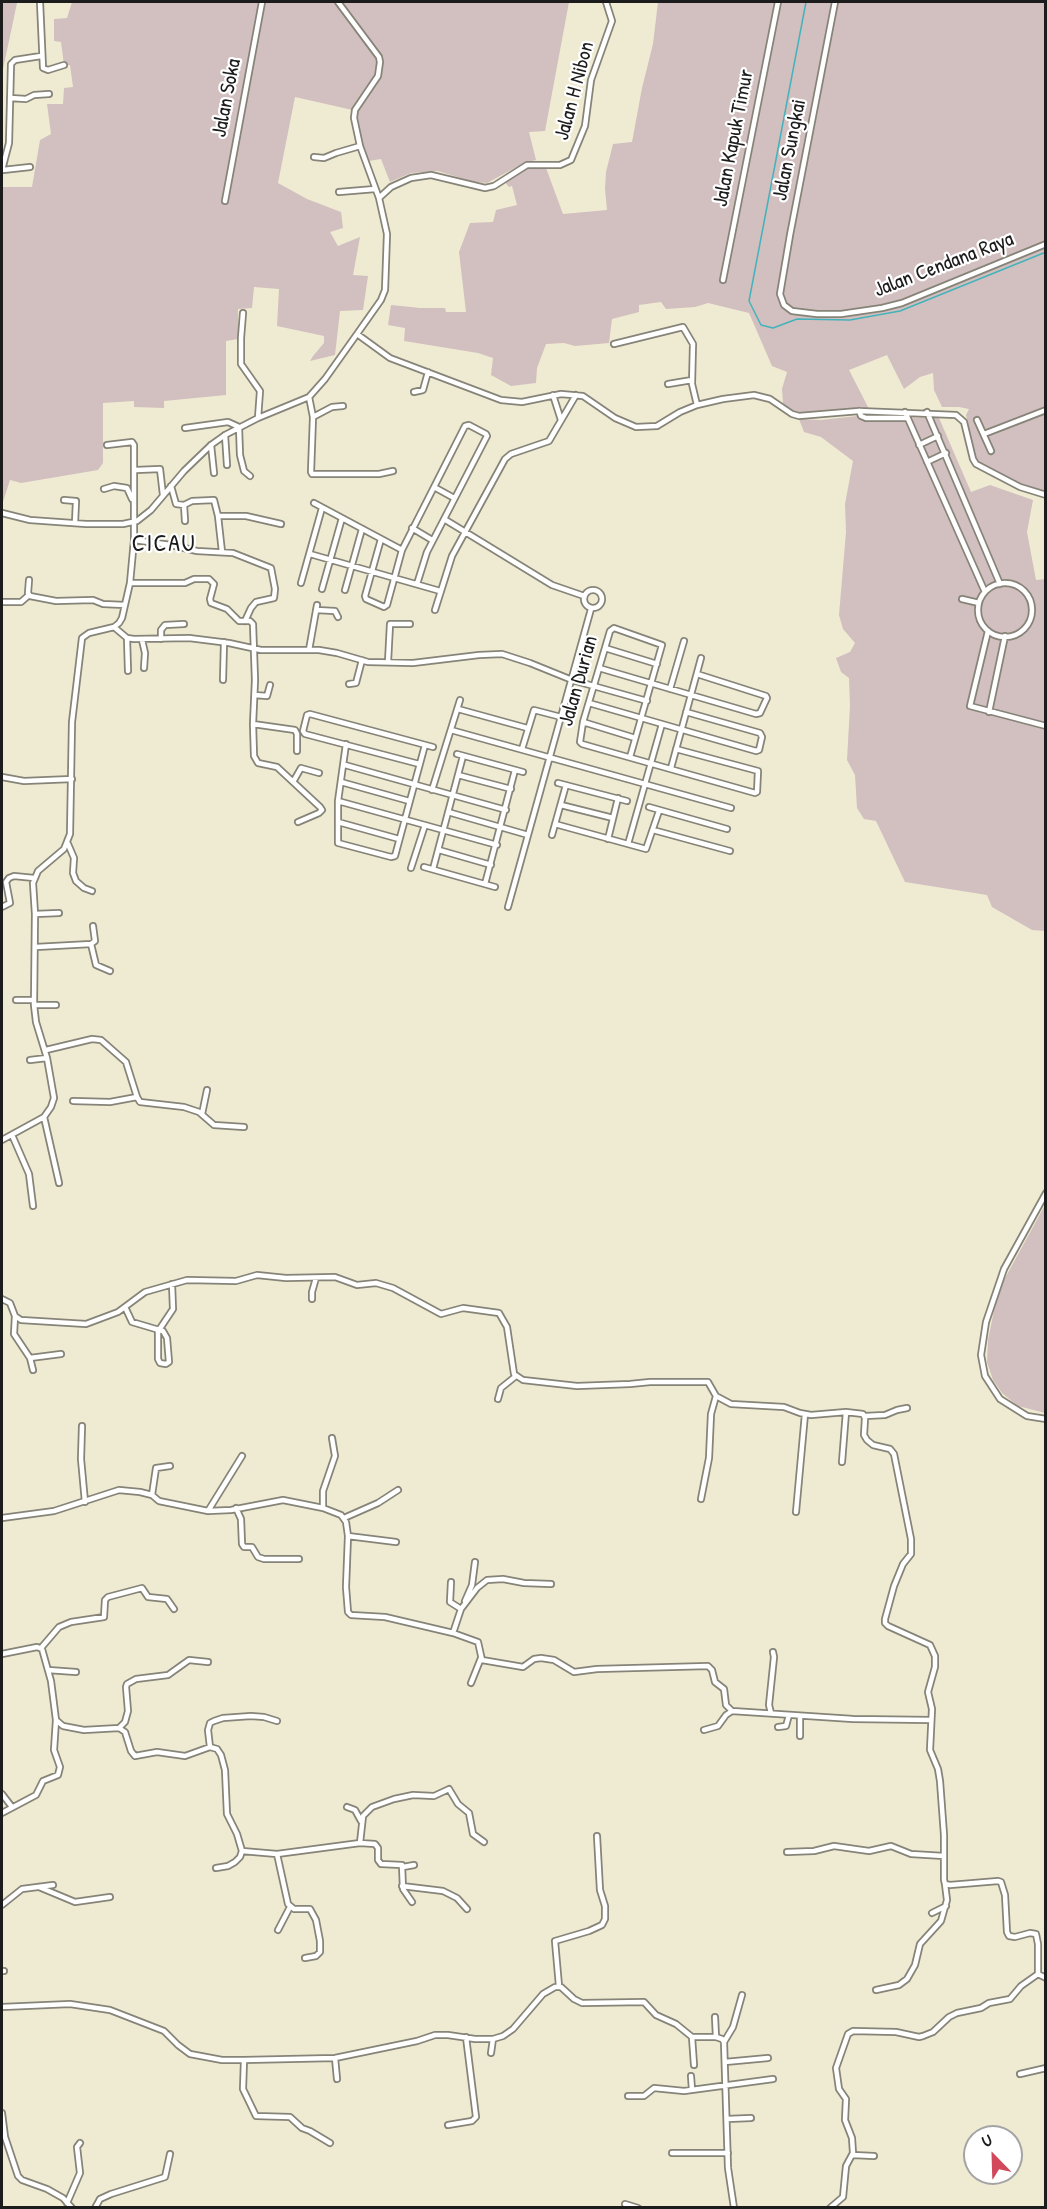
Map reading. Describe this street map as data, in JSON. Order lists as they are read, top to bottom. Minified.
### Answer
{"streets":{"street":["Jalan H Nibon","Jalan Soka","Jalan Kapuk Timur","Jalan Sungkai","Jalan Cendana Raya","Jalan Durian"]},"crossings":[["Jalan Sungkai","Jalan Cendana Raya"]],"districts":["CICAU"],"north":"top left"}
